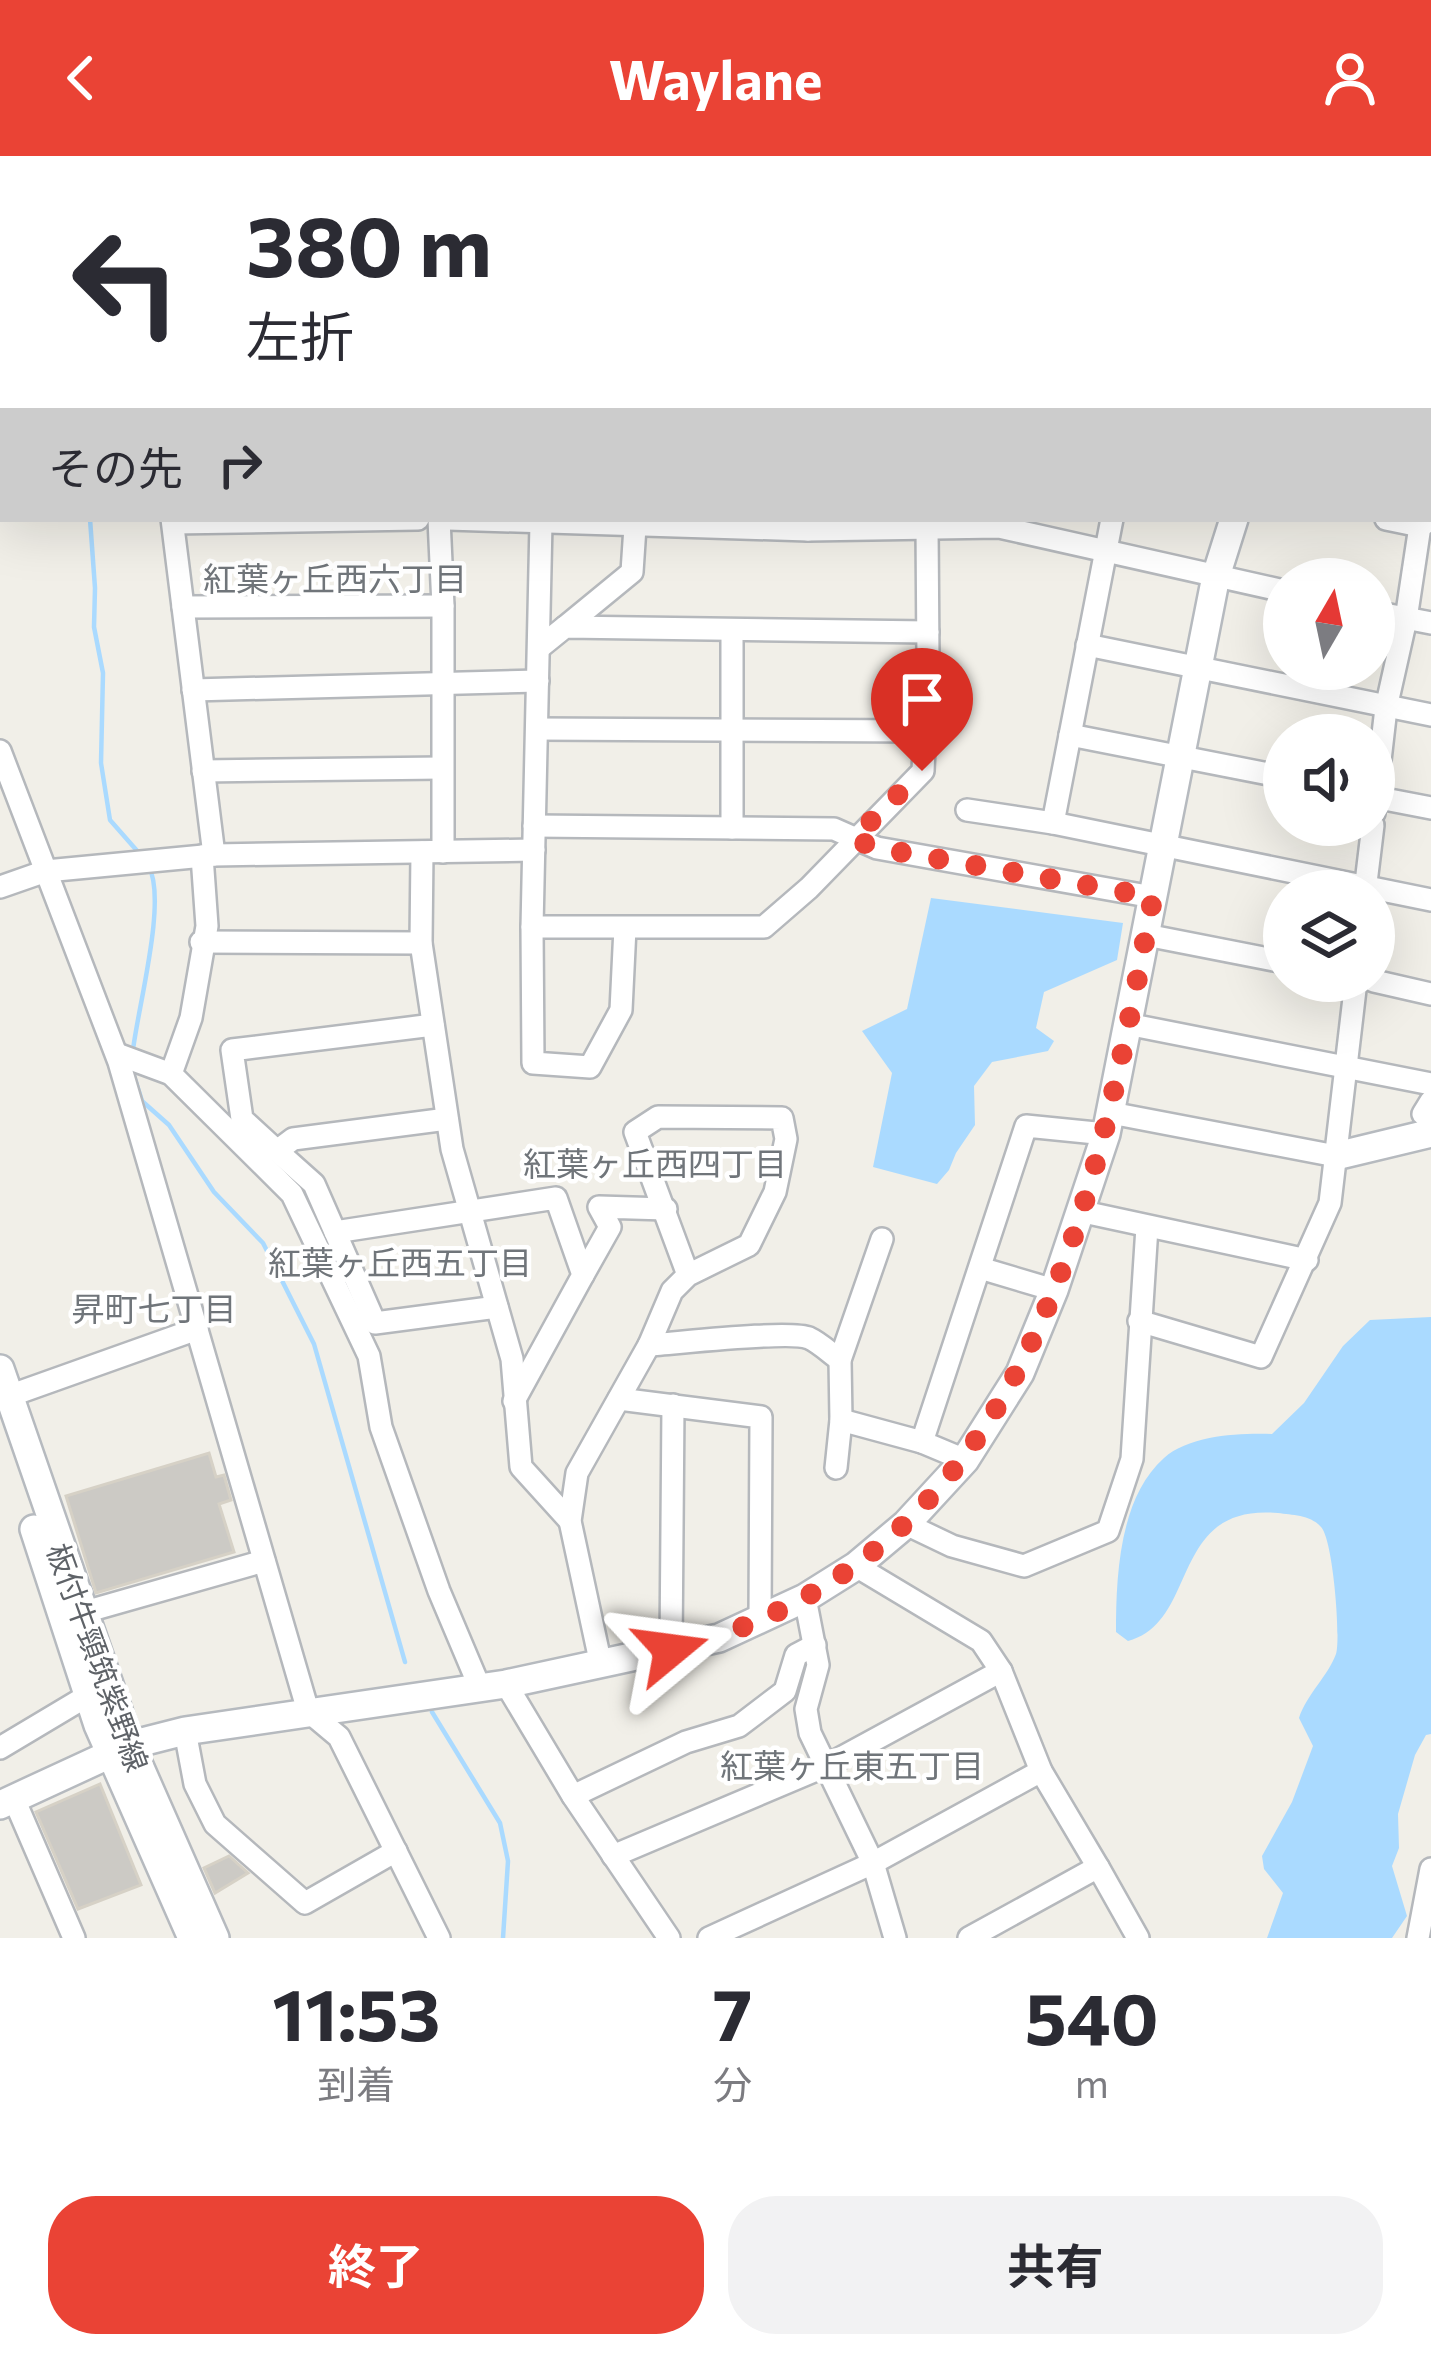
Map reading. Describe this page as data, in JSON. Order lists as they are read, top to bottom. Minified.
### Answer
{"streets":{"street":["板付牛頸筑紫野線"]},"districts":["紅葉ヶ丘西六丁目","紅葉ヶ丘西四丁目","紅葉ヶ丘西五丁目","昇町七丁目","紅葉ヶ丘東五丁目"],"north":"top","page":{"header":"Waylane","turn":["380 m","左折"],"then":"その先","eta":["11:53","到着","7","分","540","m"],"buttons":["終了","共有"]}}
